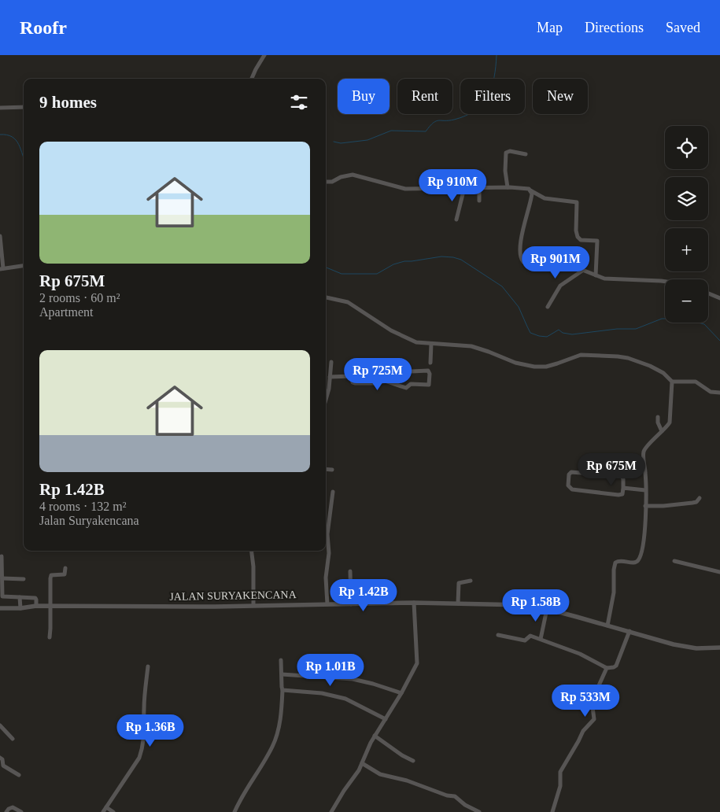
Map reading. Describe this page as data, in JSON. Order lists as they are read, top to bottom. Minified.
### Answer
{"streets":{"street":["JALAN SURYAKENCANA"]},"page":{"header":"Roofr","nav":["Map","Directions","Saved"],"chip":["Buy","Rent","Filters","New"],"heading":"9 homes","map_buttons":["+","−"],"list":[{"name":"Rp 675M","note":"2 rooms · 60 m² · Apartment"},{"name":"Rp 1.42B","note":"4 rooms · 132 m² · Jalan Suryakencana"}],"price":["Rp 910M","Rp 901M","Rp 725M","Rp 675M","Rp 1.42B","Rp 1.58B","Rp 1.01B","Rp 533M","Rp 1.36B"]}}
